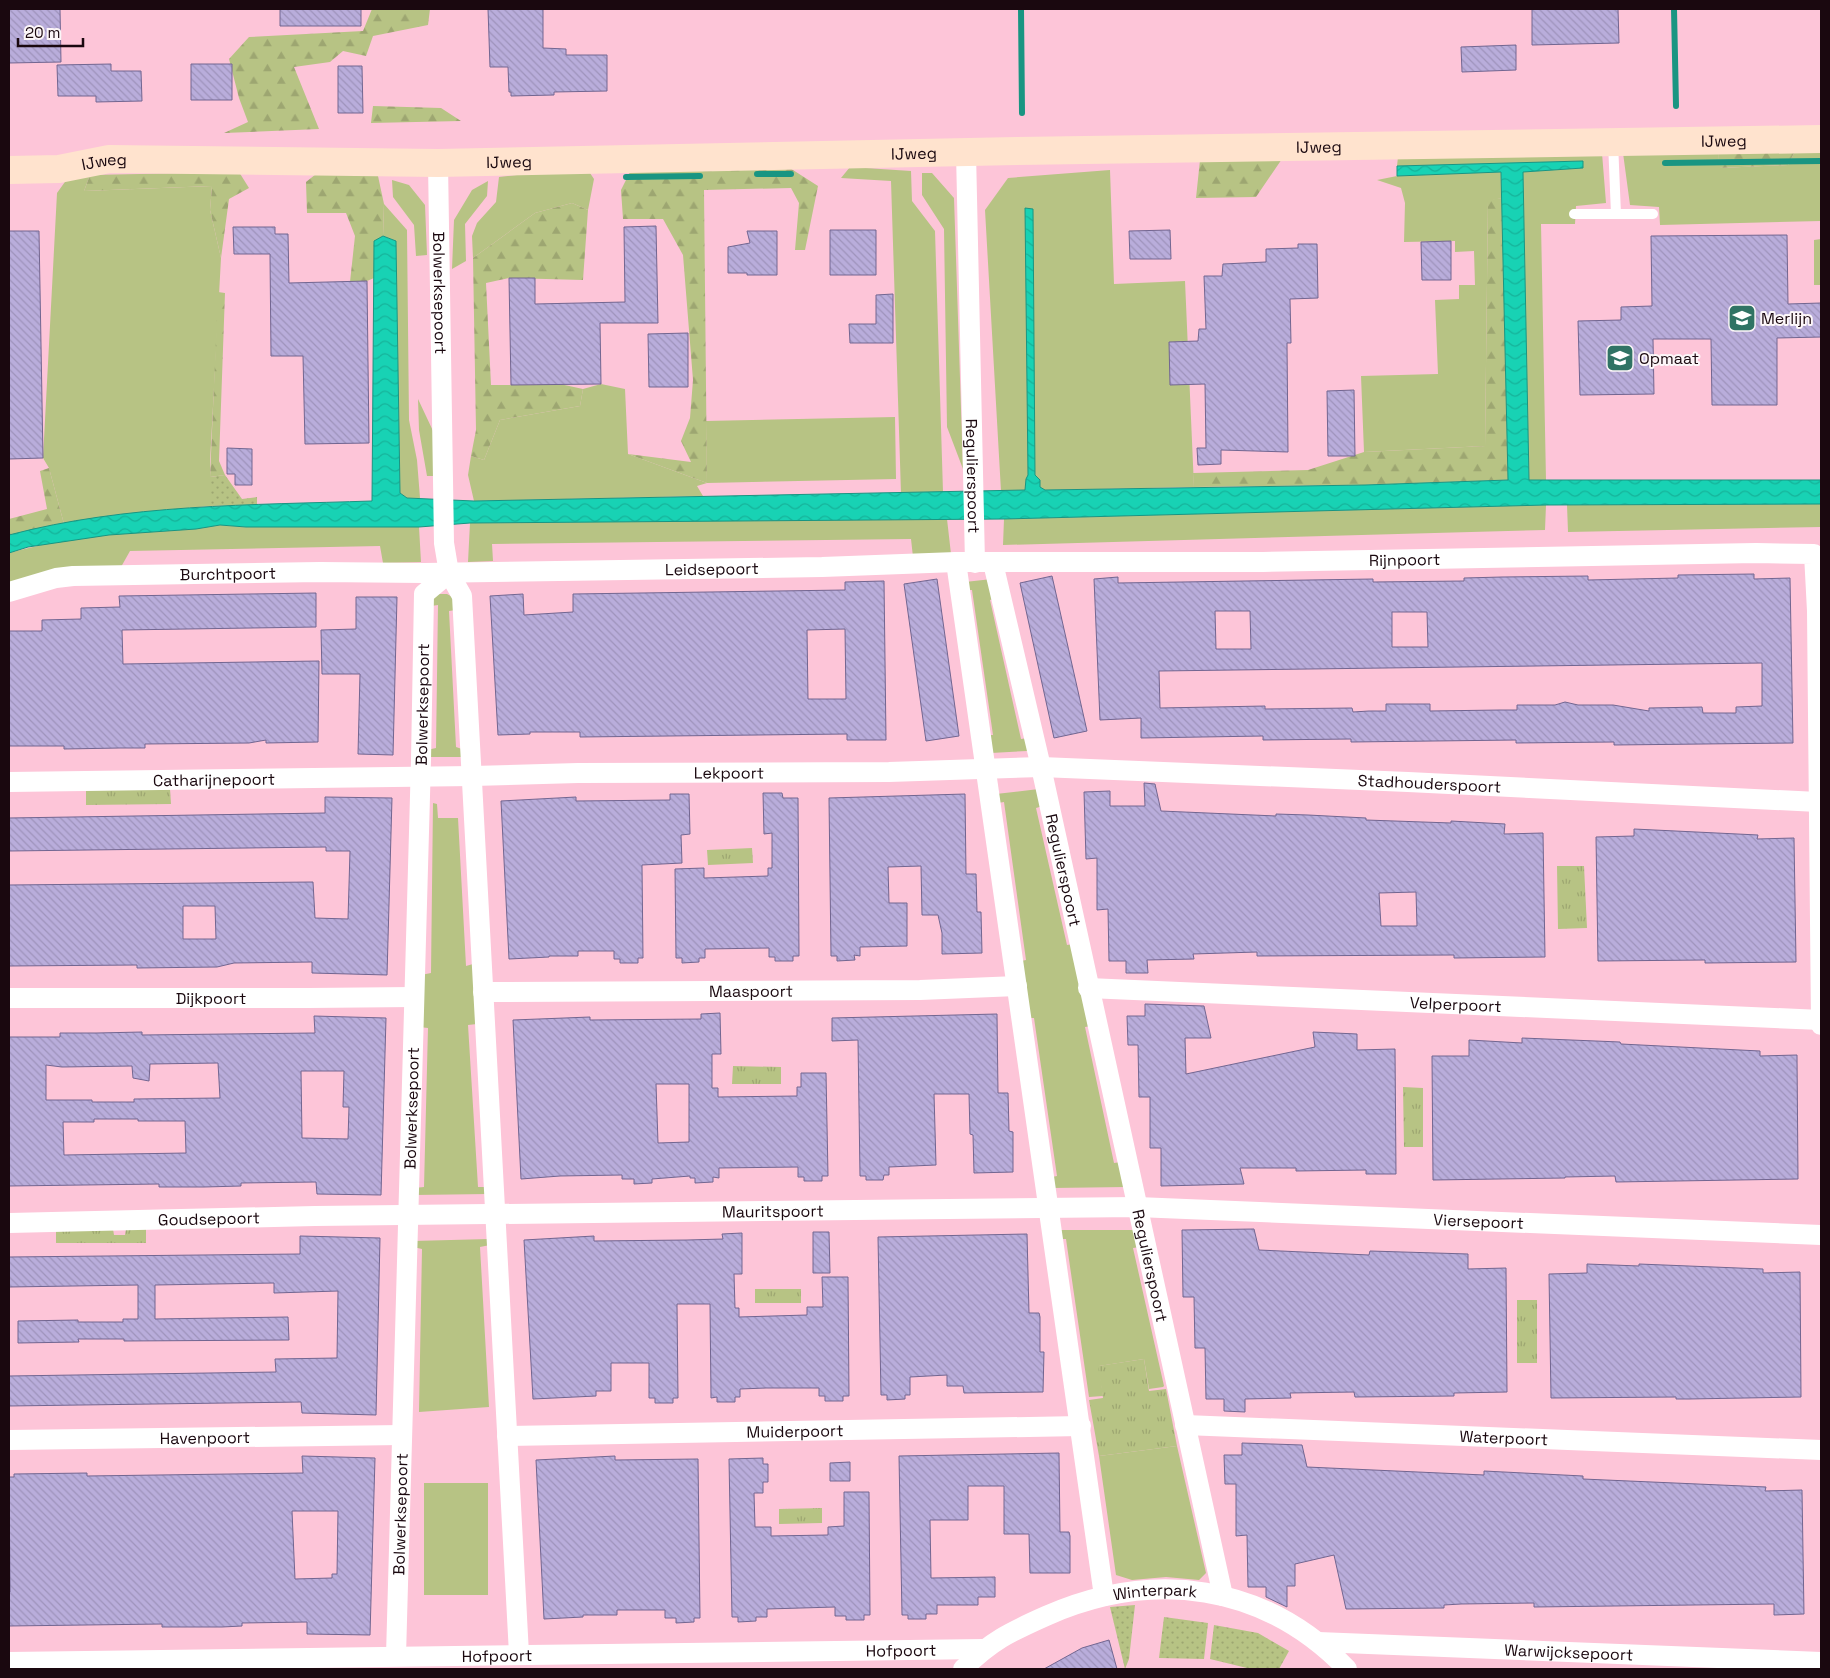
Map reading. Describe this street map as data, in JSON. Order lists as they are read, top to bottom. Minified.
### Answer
{"streets":{"street":["IJweg","Bolwerksepoort","Regulierspoort","Rijnpoort","Leidsepoort","Burchtpoort","Lekpoort","Catharijnepoort","Stadhouderspoort","Maaspoort","Dijkpoort","Velperpoort","Mauritspoort","Goudsepoort","Viersepoort","Muiderpoort","Waterpoort","Havenpoort","Winterpark","Hofpoort","Warwijcksepoort"]},"crossings":[["IJweg","Bolwerksepoort"],["IJweg","Regulierspoort"],["Bolwerksepoort","Leidsepoort"],["Bolwerksepoort","Burchtpoort"],["Bolwerksepoort","Lekpoort"],["Bolwerksepoort","Catharijnepoort"],["Bolwerksepoort","Maaspoort"],["Bolwerksepoort","Dijkpoort"],["Bolwerksepoort","Mauritspoort"],["Bolwerksepoort","Goudsepoort"],["Bolwerksepoort","Muiderpoort"],["Bolwerksepoort","Havenpoort"],["Bolwerksepoort","Hofpoort"],["Regulierspoort","Rijnpoort"],["Regulierspoort","Leidsepoort"],["Regulierspoort","Lekpoort"],["Regulierspoort","Stadhouderspoort"],["Regulierspoort","Maaspoort"],["Regulierspoort","Velperpoort"],["Regulierspoort","Mauritspoort"],["Regulierspoort","Viersepoort"],["Regulierspoort","Muiderpoort"],["Regulierspoort","Waterpoort"],["Regulierspoort","Winterpark"],["Rijnpoort","Leidsepoort"],["Rijnpoort","Stadhouderspoort"],["Leidsepoort","Burchtpoort"],["Lekpoort","Catharijnepoort"],["Lekpoort","Stadhouderspoort"],["Mauritspoort","Goudsepoort"],["Mauritspoort","Viersepoort"],["Winterpark","Hofpoort"],["Winterpark","Warwijcksepoort"]],"places":{"school or university":["Merlijn","Opmaat"]},"scale_bar":"20 m"}
